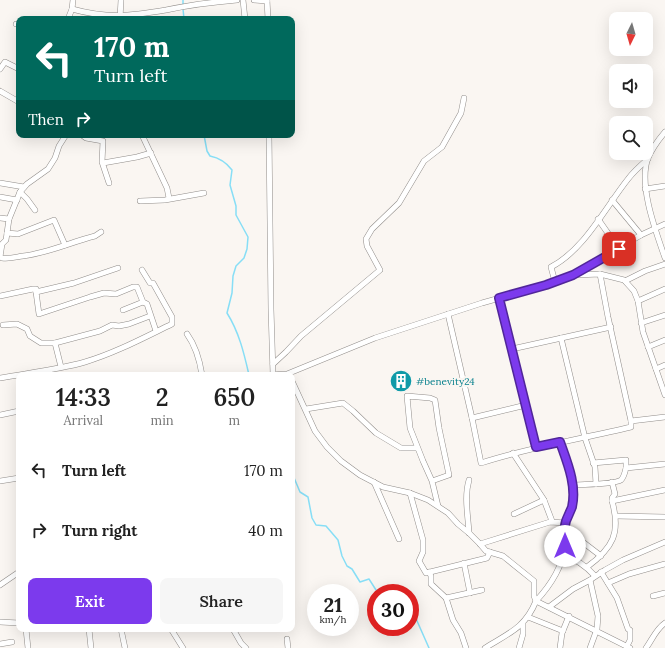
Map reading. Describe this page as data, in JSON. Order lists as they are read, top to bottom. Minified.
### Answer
{"places":{"building":["#benevity24"]},"north":"bottom","page":{"turn":["170 m","Turn left"],"then":"Then","eta":["14:33","Arrival","2","min","650","m"],"list":[{"name":"Turn left","value":"170 m"},{"name":"Turn right","value":"40 m"}],"buttons":["Exit","Share"],"speed":"21 km/h","limit":"30"}}
